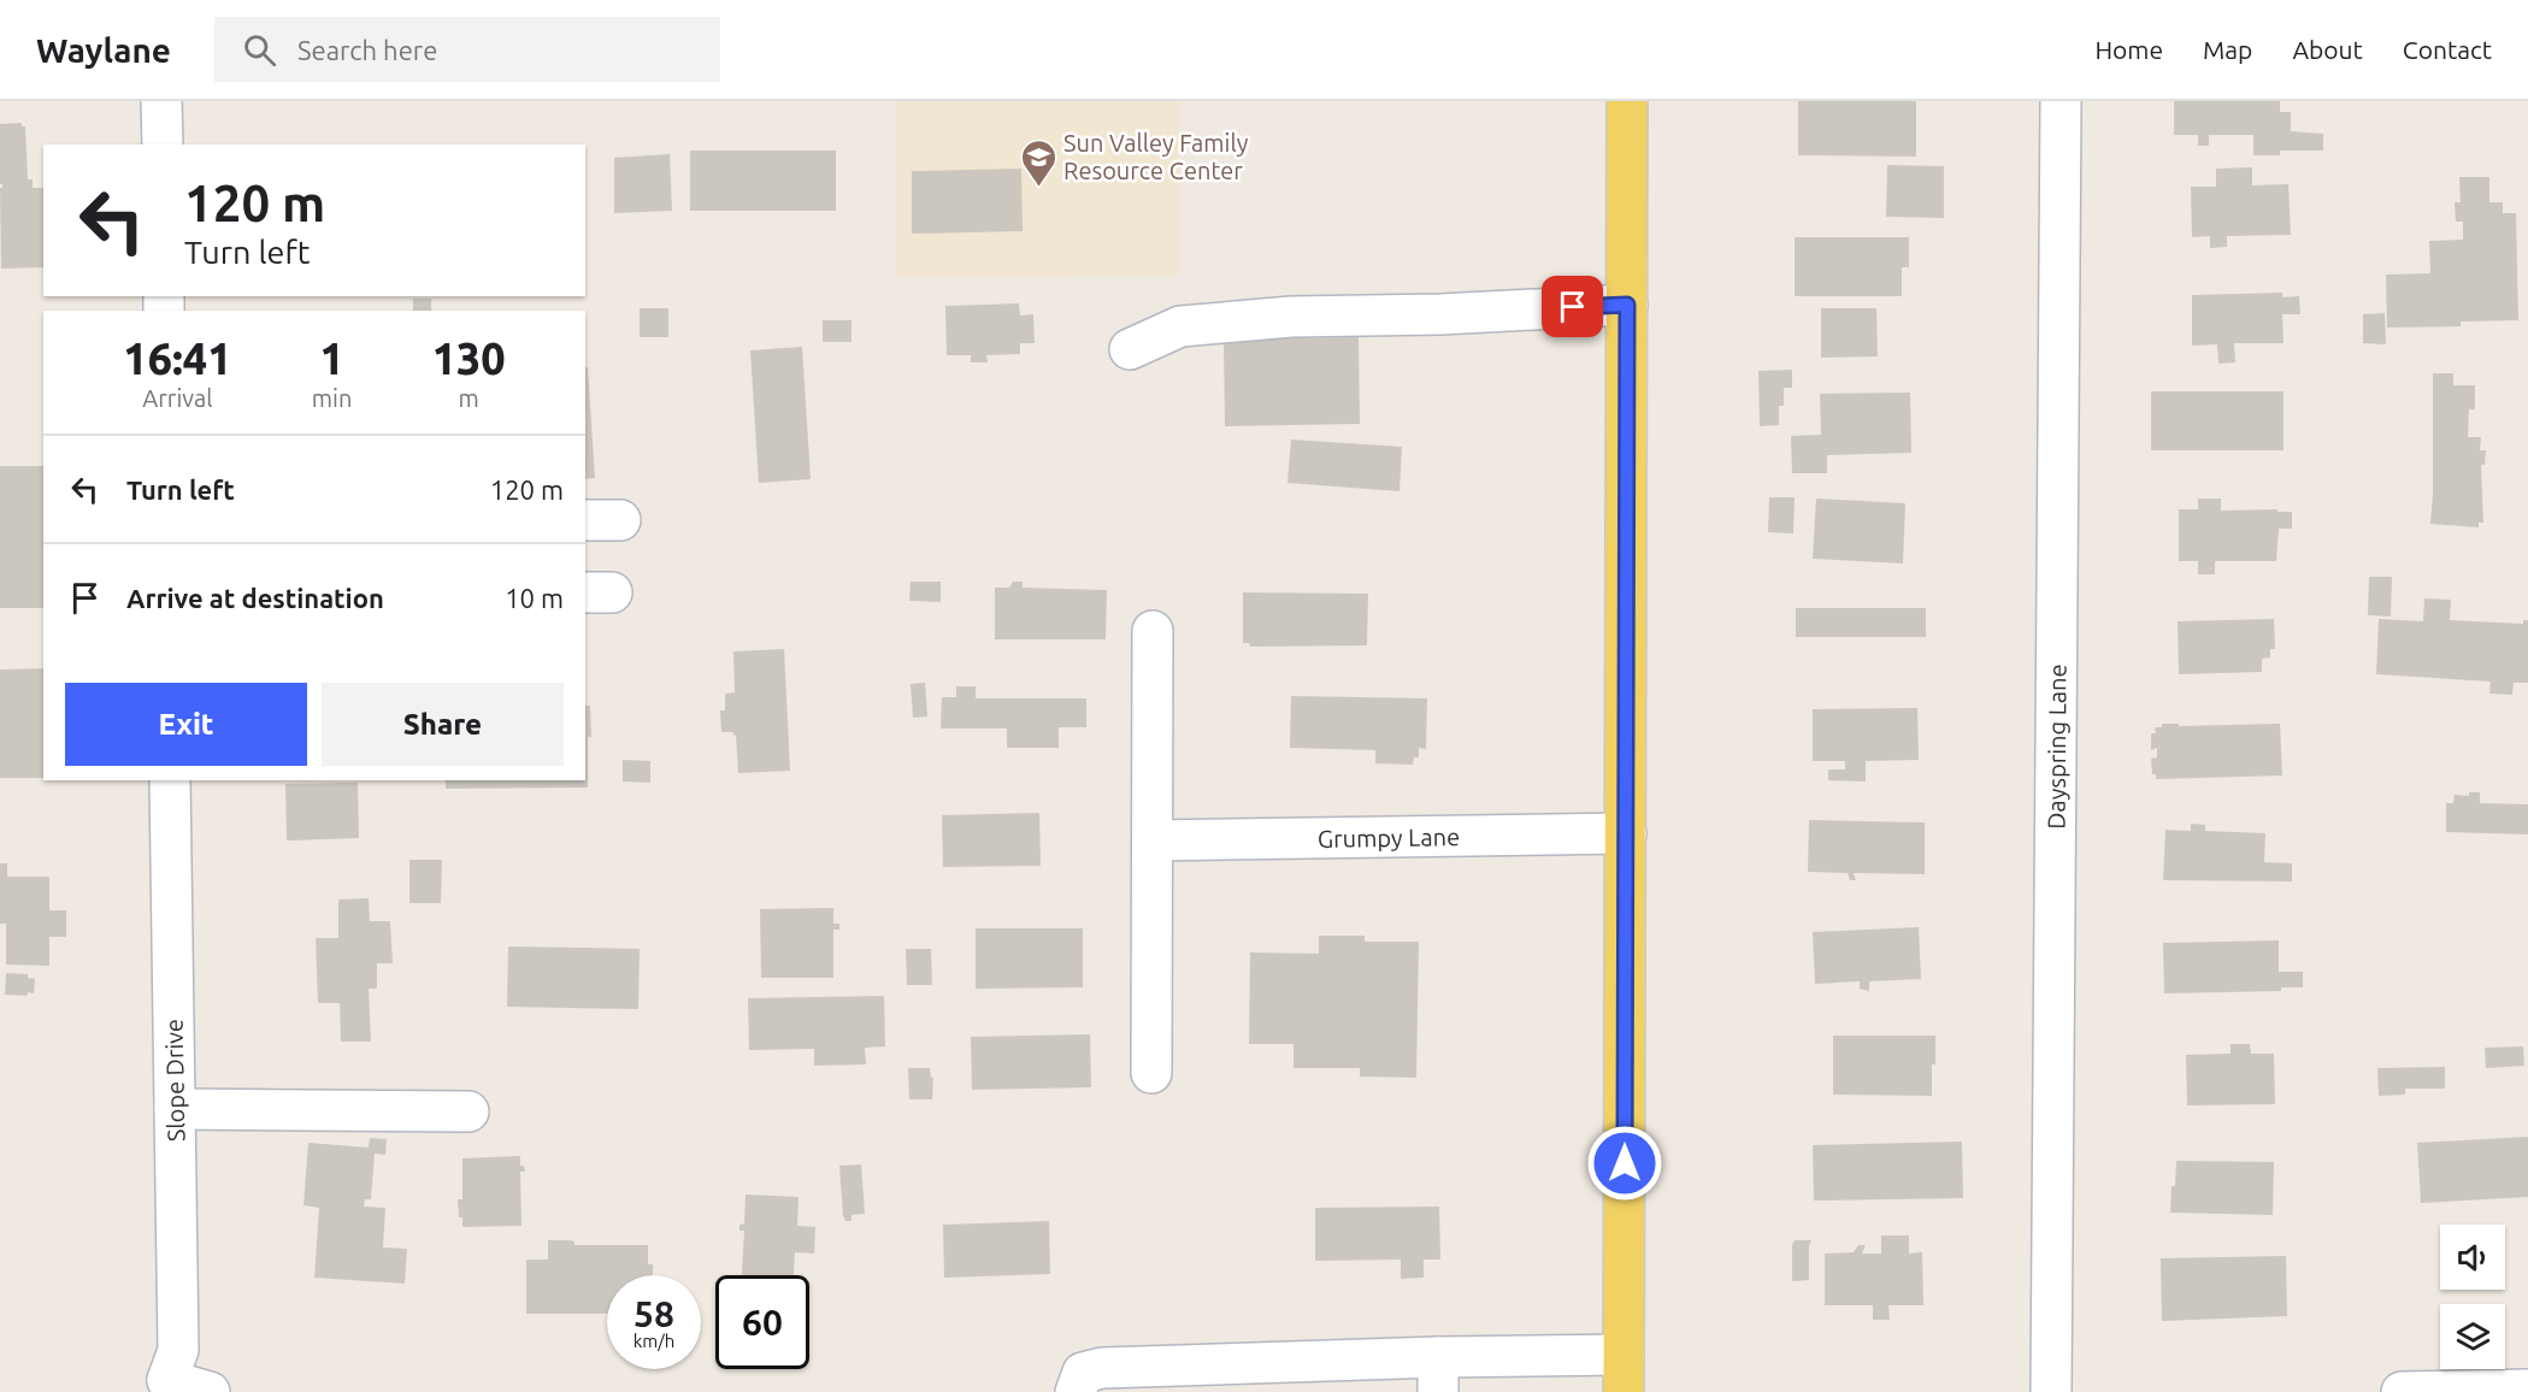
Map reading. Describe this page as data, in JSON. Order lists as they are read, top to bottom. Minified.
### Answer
{"streets":{"street":["Dayspring Lane","Grumpy Lane","Slope Drive"]},"places":{"school or university":["Sun Valley Family Resource Center"]},"page":{"header":"Waylane","search":"Search here","nav":["Home","Map","About","Contact"],"turn":["120 m","Turn left"],"eta":["16:41","Arrival","1","min","130","m"],"list":[{"name":"Turn left","value":"120 m"},{"name":"Arrive at destination","value":"10 m"}],"buttons":["Exit","Share"],"speed":"58 km/h","limit":"60"}}
